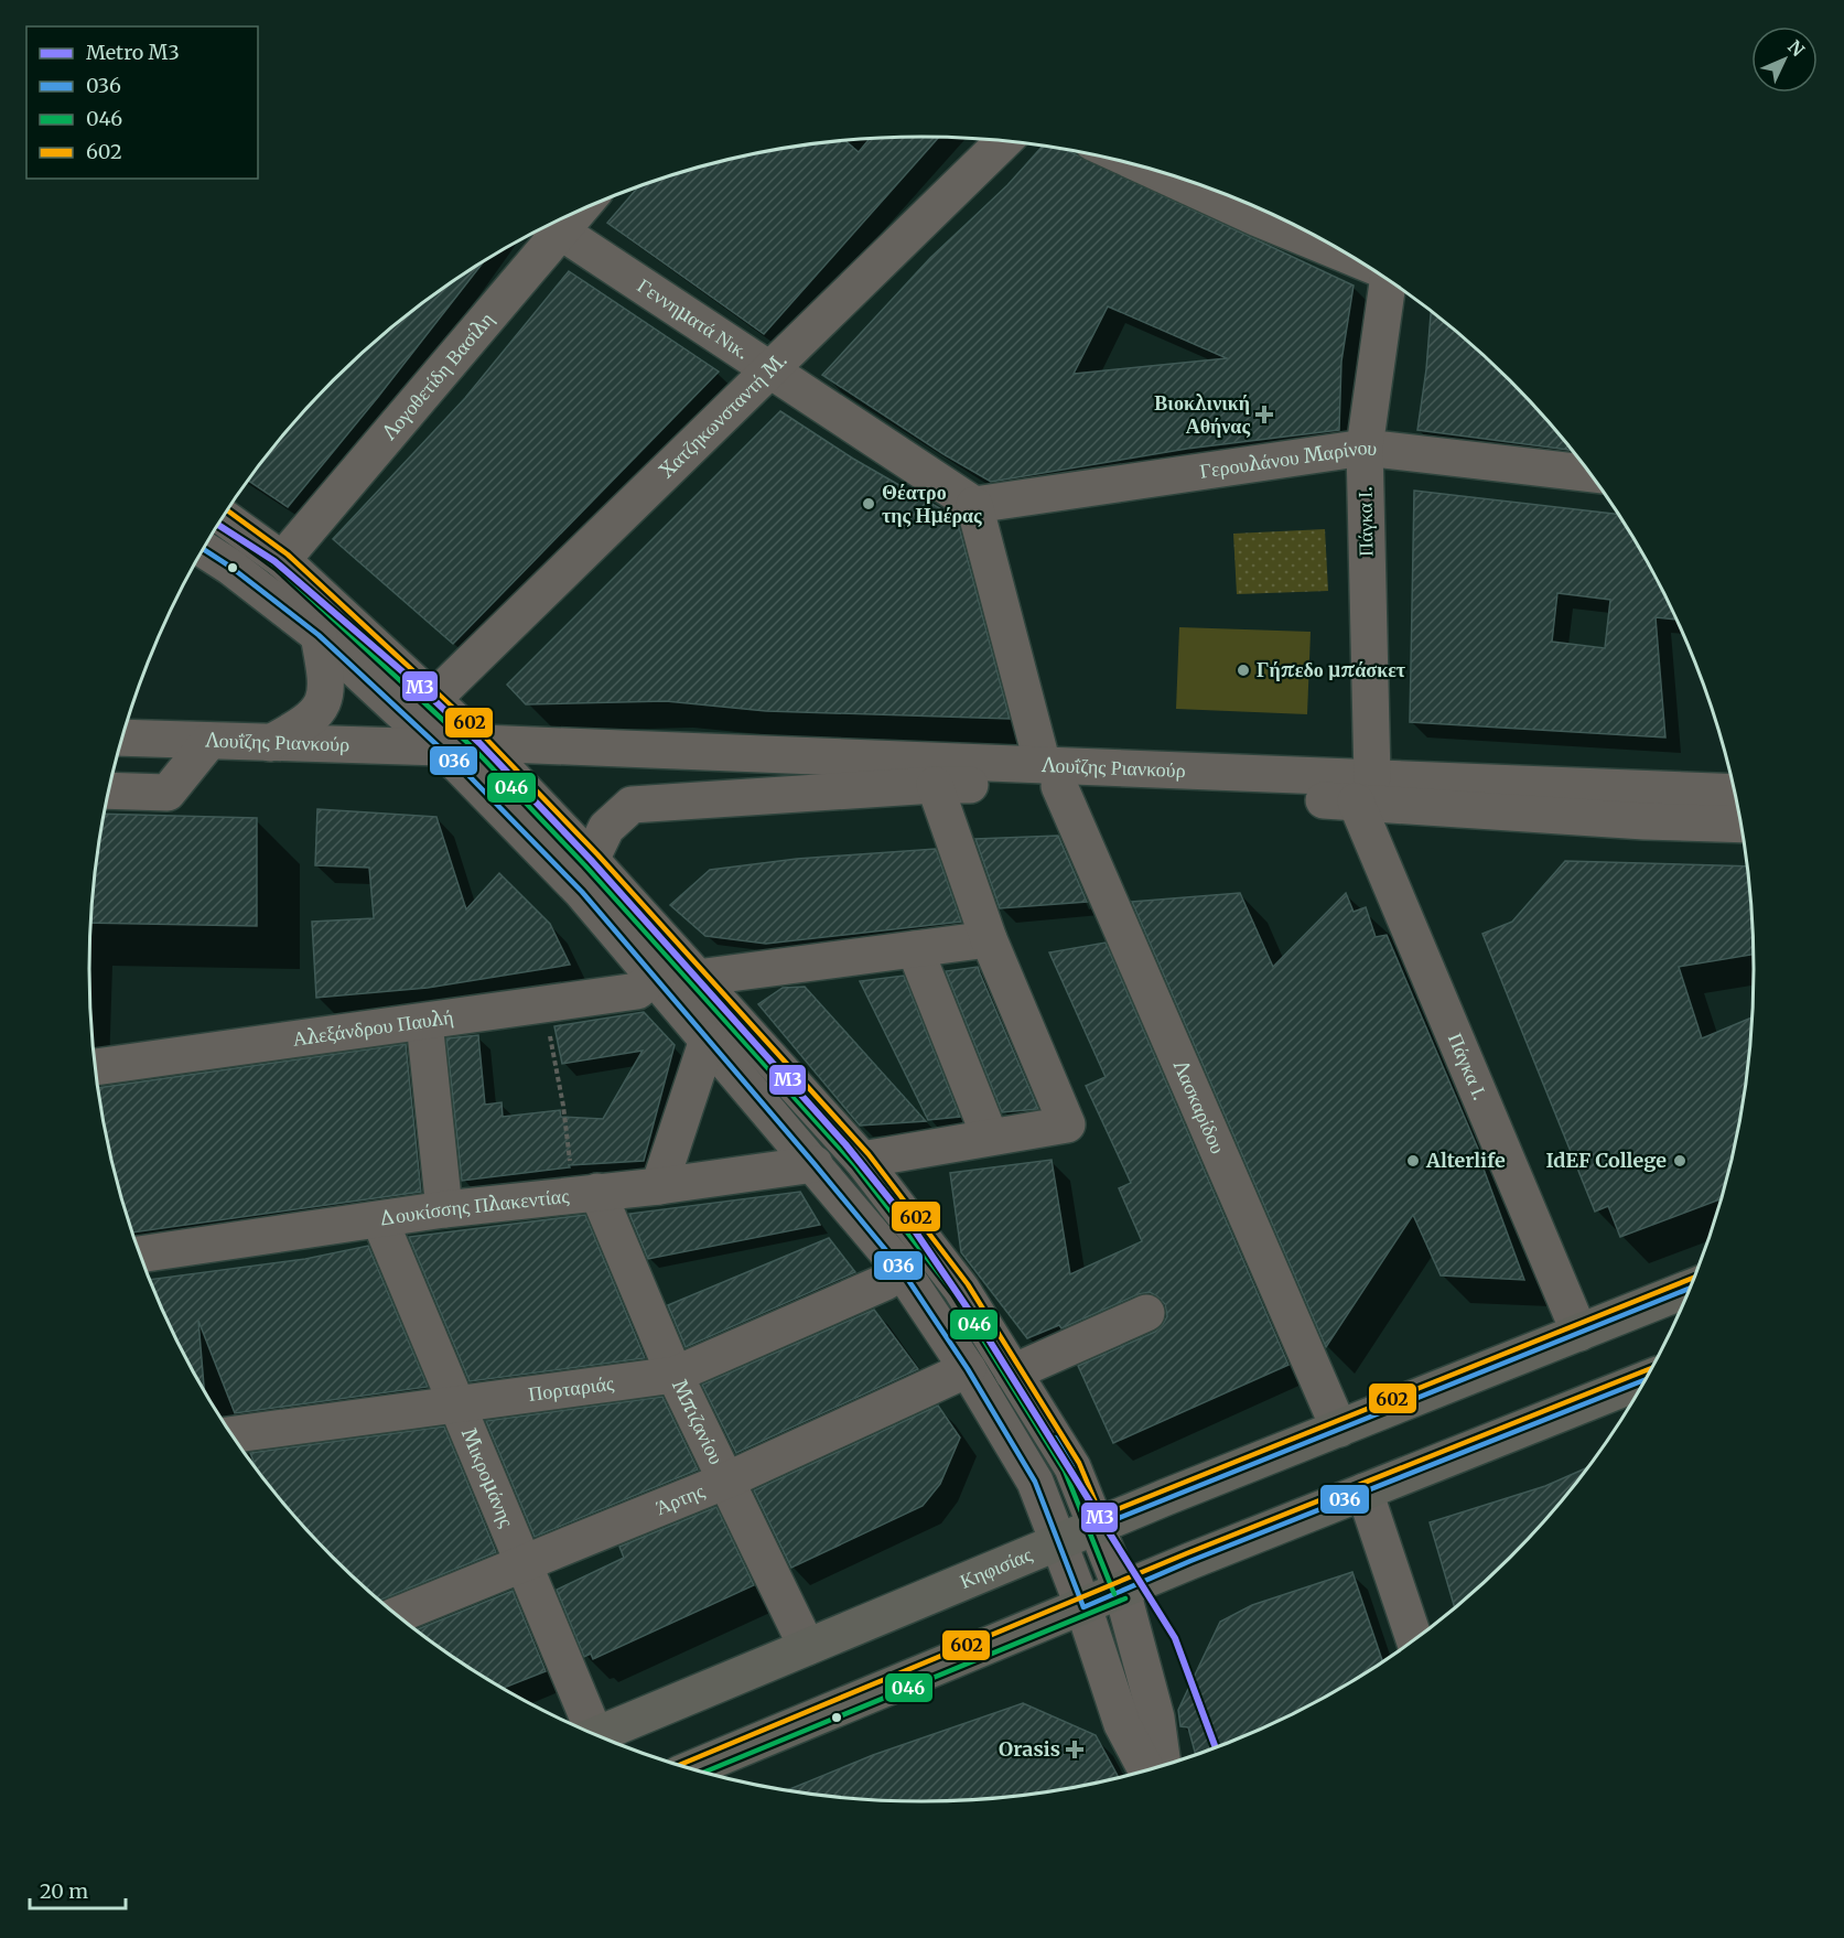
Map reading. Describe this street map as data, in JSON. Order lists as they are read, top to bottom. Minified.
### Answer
{"streets":{"main road":["Κηφισίας"],"street":["Γεννηματά Νικ.","Λογοθετίδη Βασίλη","Χατζηκωνσταντή Μ.","Γερουλάνου Μαρίνου","Πάγκα Ι.","Λουΐζης Ριανκούρ","Αλεξάνδρου Παυλή","Λασκαρίδου","Δουκίσσης Πλακεντίας","Πορταριάς","Μπιζανίου","Μικρομάνης","Άρτης"]},"crossings":[["Γεννηματά Νικ.","Λογοθετίδη Βασίλη"],["Γεννηματά Νικ.","Χατζηκωνσταντή Μ."],["Γεννηματά Νικ.","Γερουλάνου Μαρίνου"],["Γεννηματά Νικ.","Λασκαρίδου"],["Γερουλάνου Μαρίνου","Πάγκα Ι."],["Γερουλάνου Μαρίνου","Λασκαρίδου"],["Πάγκα Ι.","Λουΐζης Ριανκούρ"],["Πάγκα Ι.","Κηφισίας"],["Λουΐζης Ριανκούρ","Λασκαρίδου"],["Λασκαρίδου","Κηφισίας"],["Δουκίσσης Πλακεντίας","Μπιζανίου"],["Δουκίσσης Πλακεντίας","Μικρομάνης"],["Πορταριάς","Μπιζανίου"],["Πορταριάς","Μικρομάνης"],["Μπιζανίου","Άρτης"],["Μπιζανίου","Κηφισίας"],["Μικρομάνης","Άρτης"]],"places":{"health":["Βιοκλινική Αθήνας","Orasis"],"other":["Θέατρο της Ημέρας","Γήπεδο μπάσκετ","Alterlife","IdEF College"]},"lines":["transit line 602","transit line 046","metro line Μ3","transit line 036"],"legend":["Metro Μ3","036","046","602"],"scale_bar":"20 m","north":"top right"}
